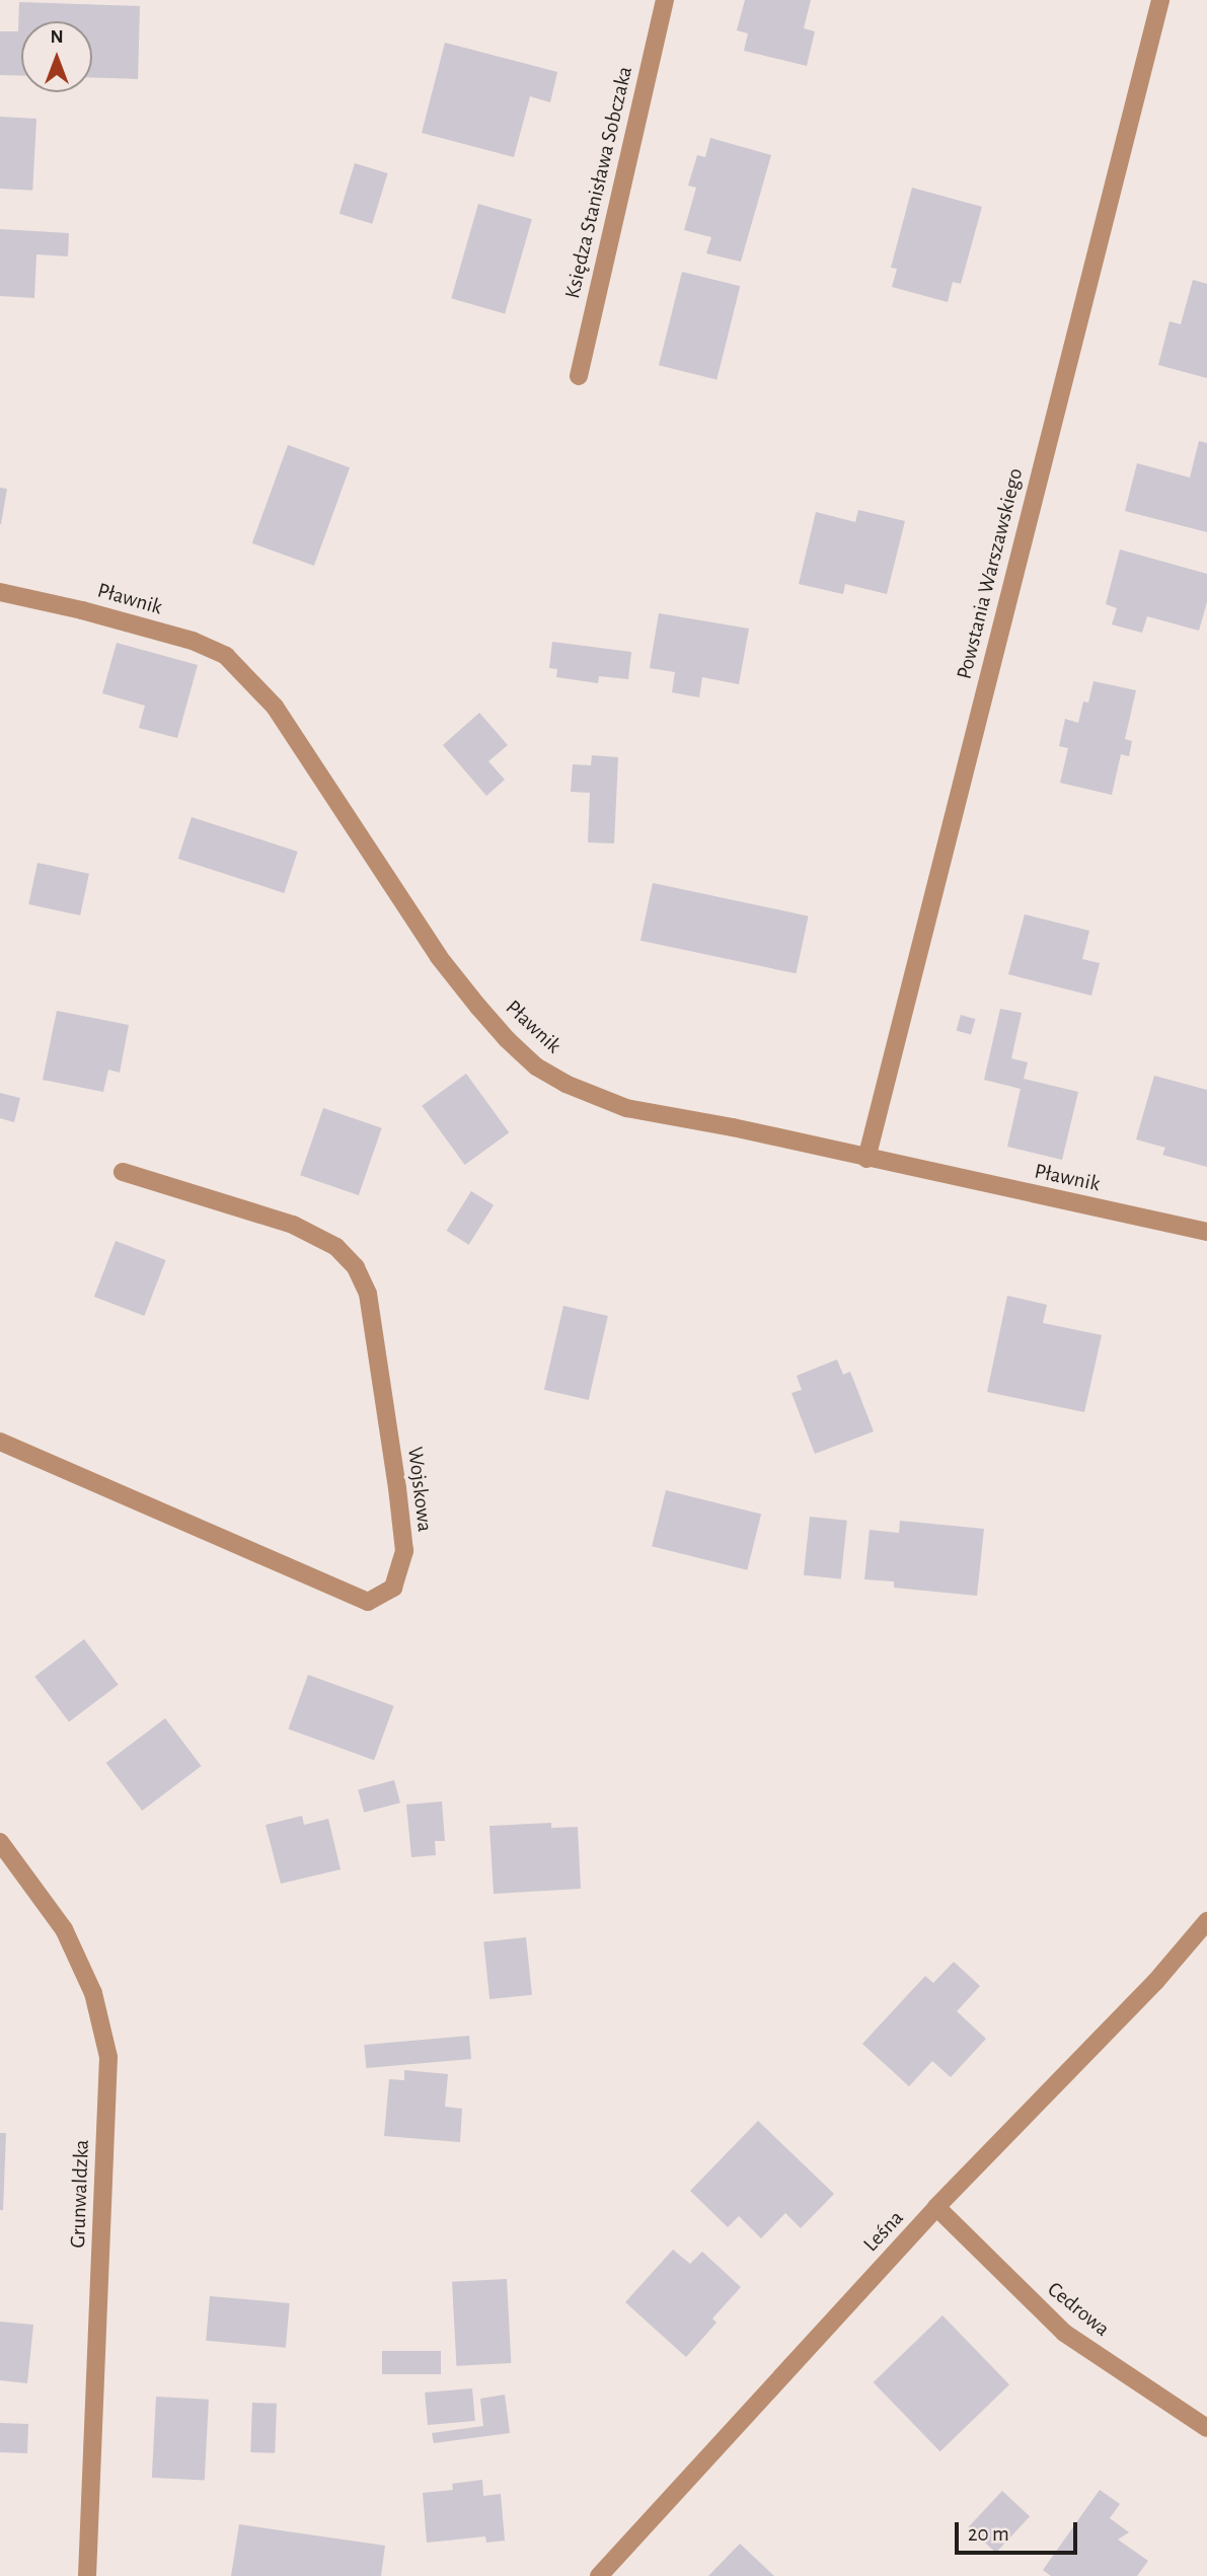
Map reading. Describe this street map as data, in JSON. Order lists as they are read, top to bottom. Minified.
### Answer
{"streets":{"street":["Księdza Stanisława Sobczaka","Powstania Warszawskiego","Pławnik","Wojskowa","Grunwaldzka","Leśna","Cedrowa"]},"crossings":[["Powstania Warszawskiego","Pławnik"],["Leśna","Cedrowa"]],"scale_bar":"20 m","north":"top"}
